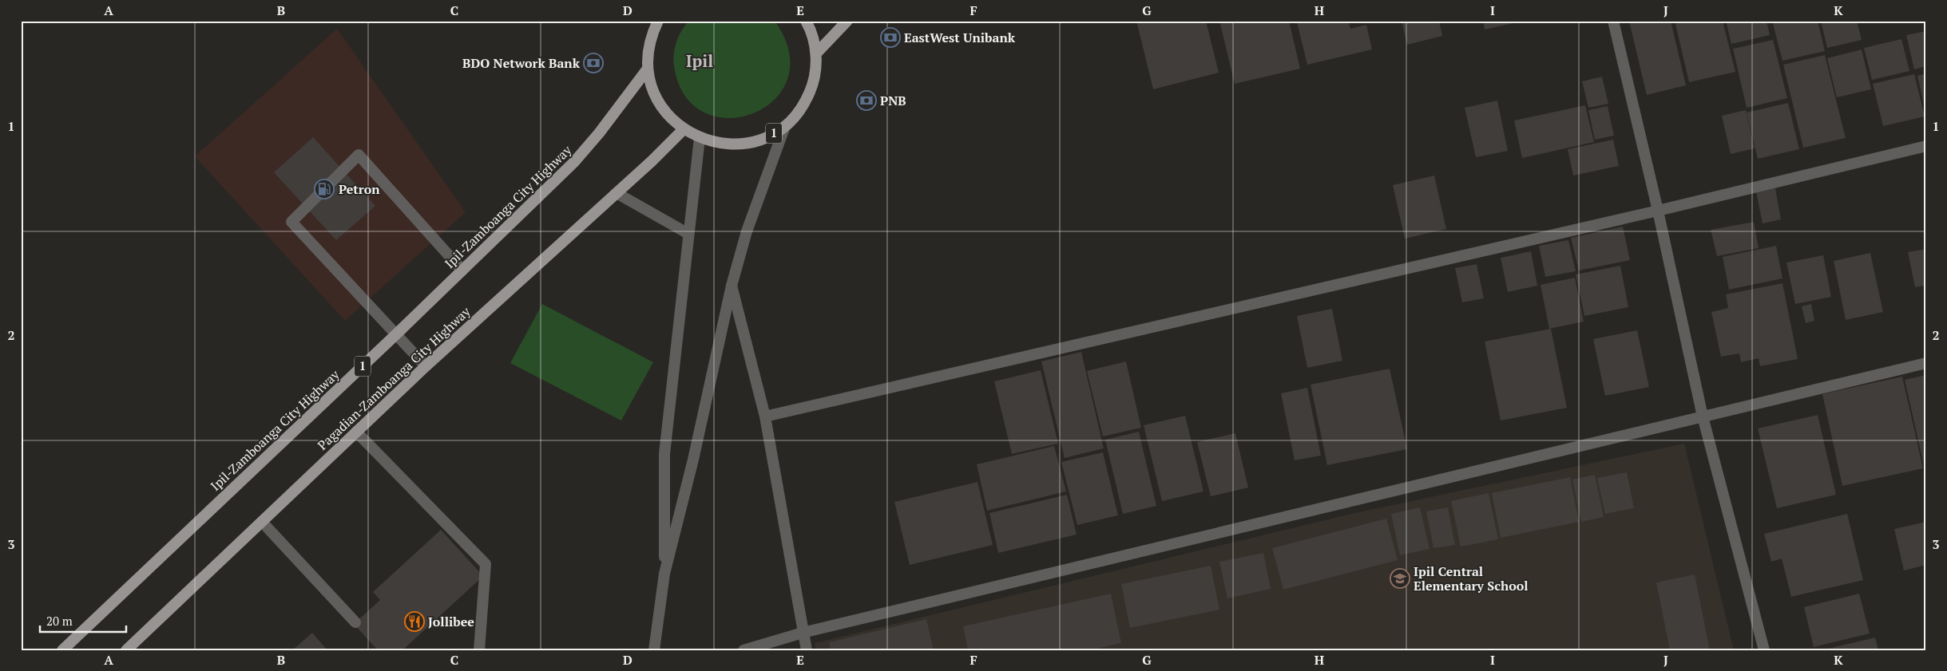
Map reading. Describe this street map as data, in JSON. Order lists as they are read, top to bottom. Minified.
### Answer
{"streets":{"main road":["1","Ipil-Zamboanga City Highway","Pagadian-Zamboanga City Highway"]},"crossings":[["1","Ipil-Zamboanga City Highway"],["1","Pagadian-Zamboanga City Highway"]],"districts":["Ipil"],"places":{"bank":["EastWest Unibank","BDO Network Bank","PNB"],"fuel station":["Petron"],"school or university":["Ipil Central Elementary School"],"restaurant":["Jollibee"]},"scale_bar":"20 m","grid":{"columns":["A","B","C","D","E","F","G","H","I","J","K"],"rows":["1","2","3"]}}
